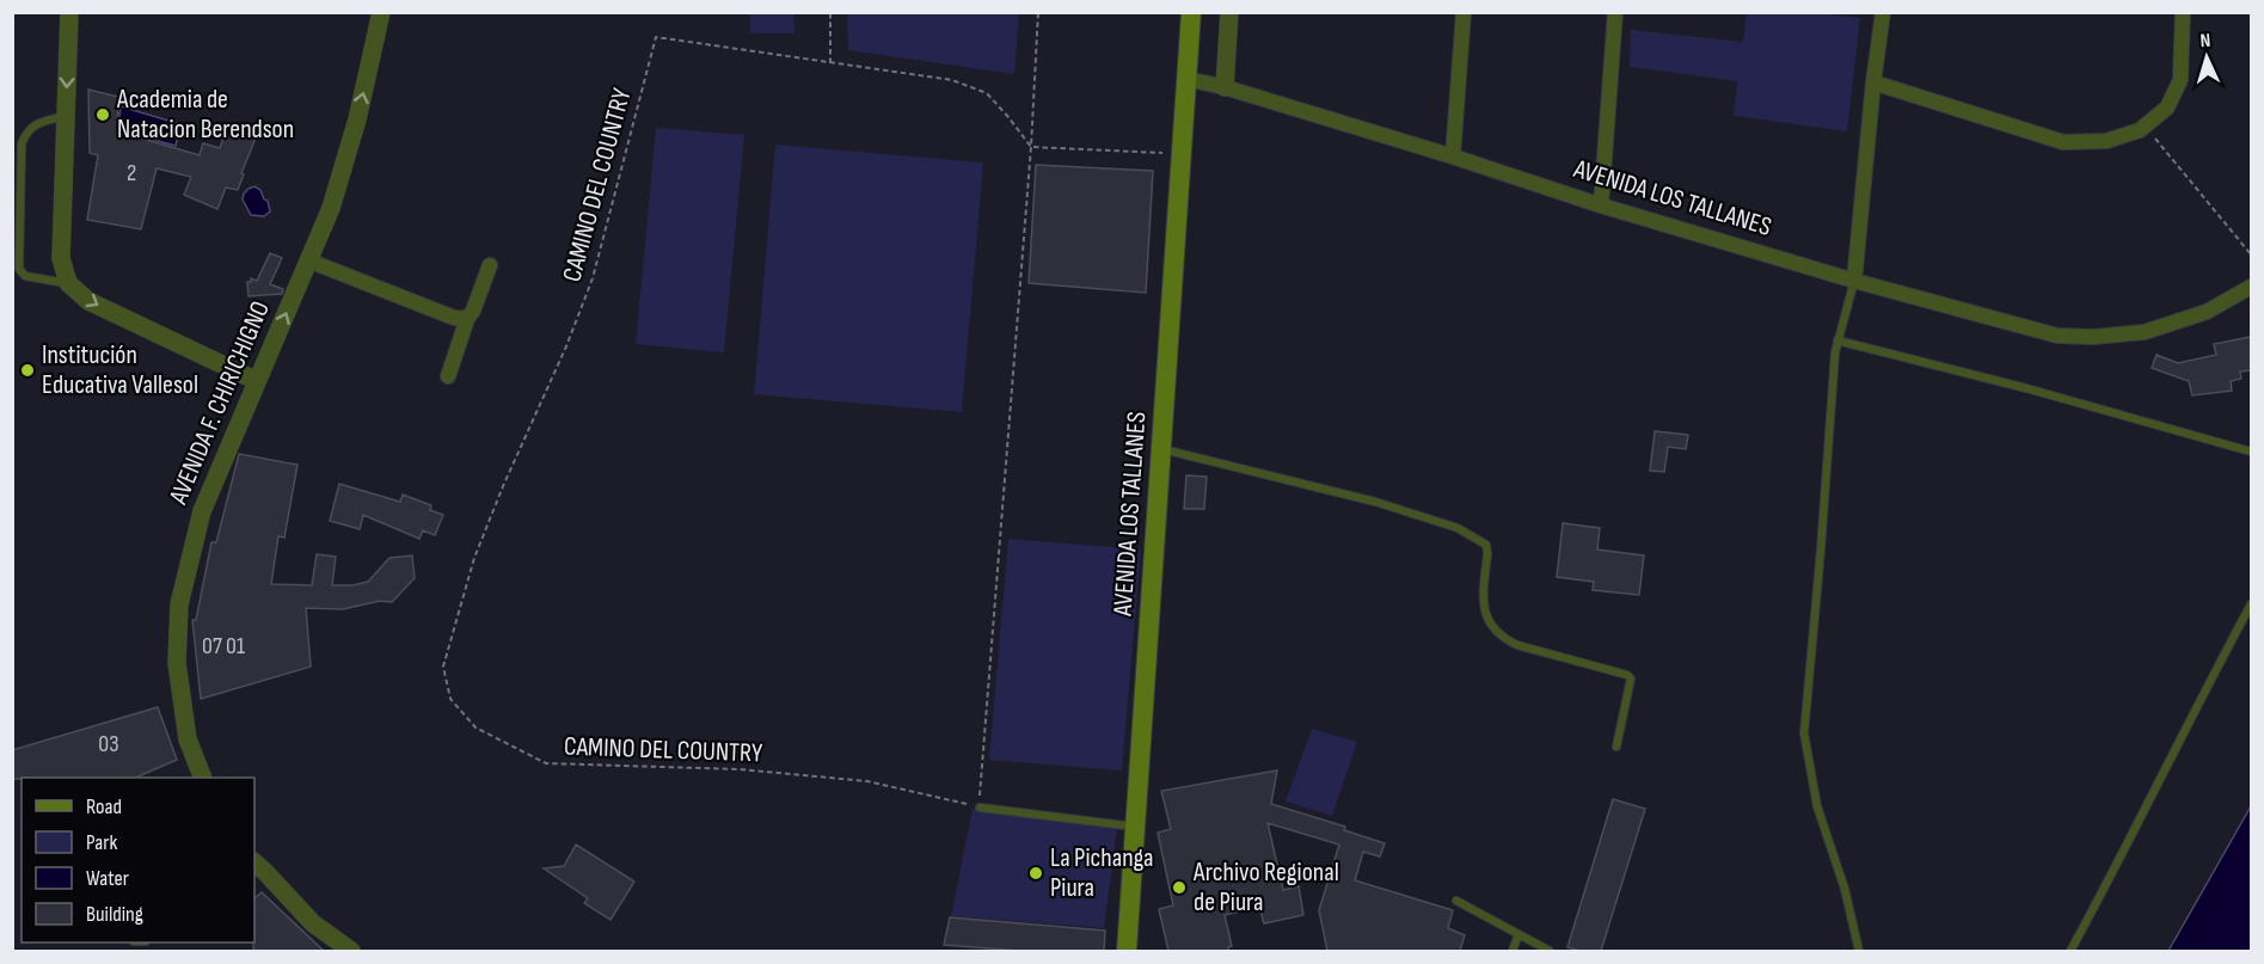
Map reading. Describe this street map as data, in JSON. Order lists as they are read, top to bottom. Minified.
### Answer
{"streets":{"main road":["AVENIDA LOS TALLANES"],"street":["AVENIDA F. CHIRICHIGNO"],"path":["CAMINO DEL COUNTRY"]},"one_way":["AVENIDA F. CHIRICHIGNO"],"places":["Academia de Natacion Berendson","Institución Educativa Vallesol","La Pichanga Piura","Archivo Regional de Piura"],"house_numbers":["2","07 01","03"],"legend":["Road","Park","Water","Building"],"north":"top"}
